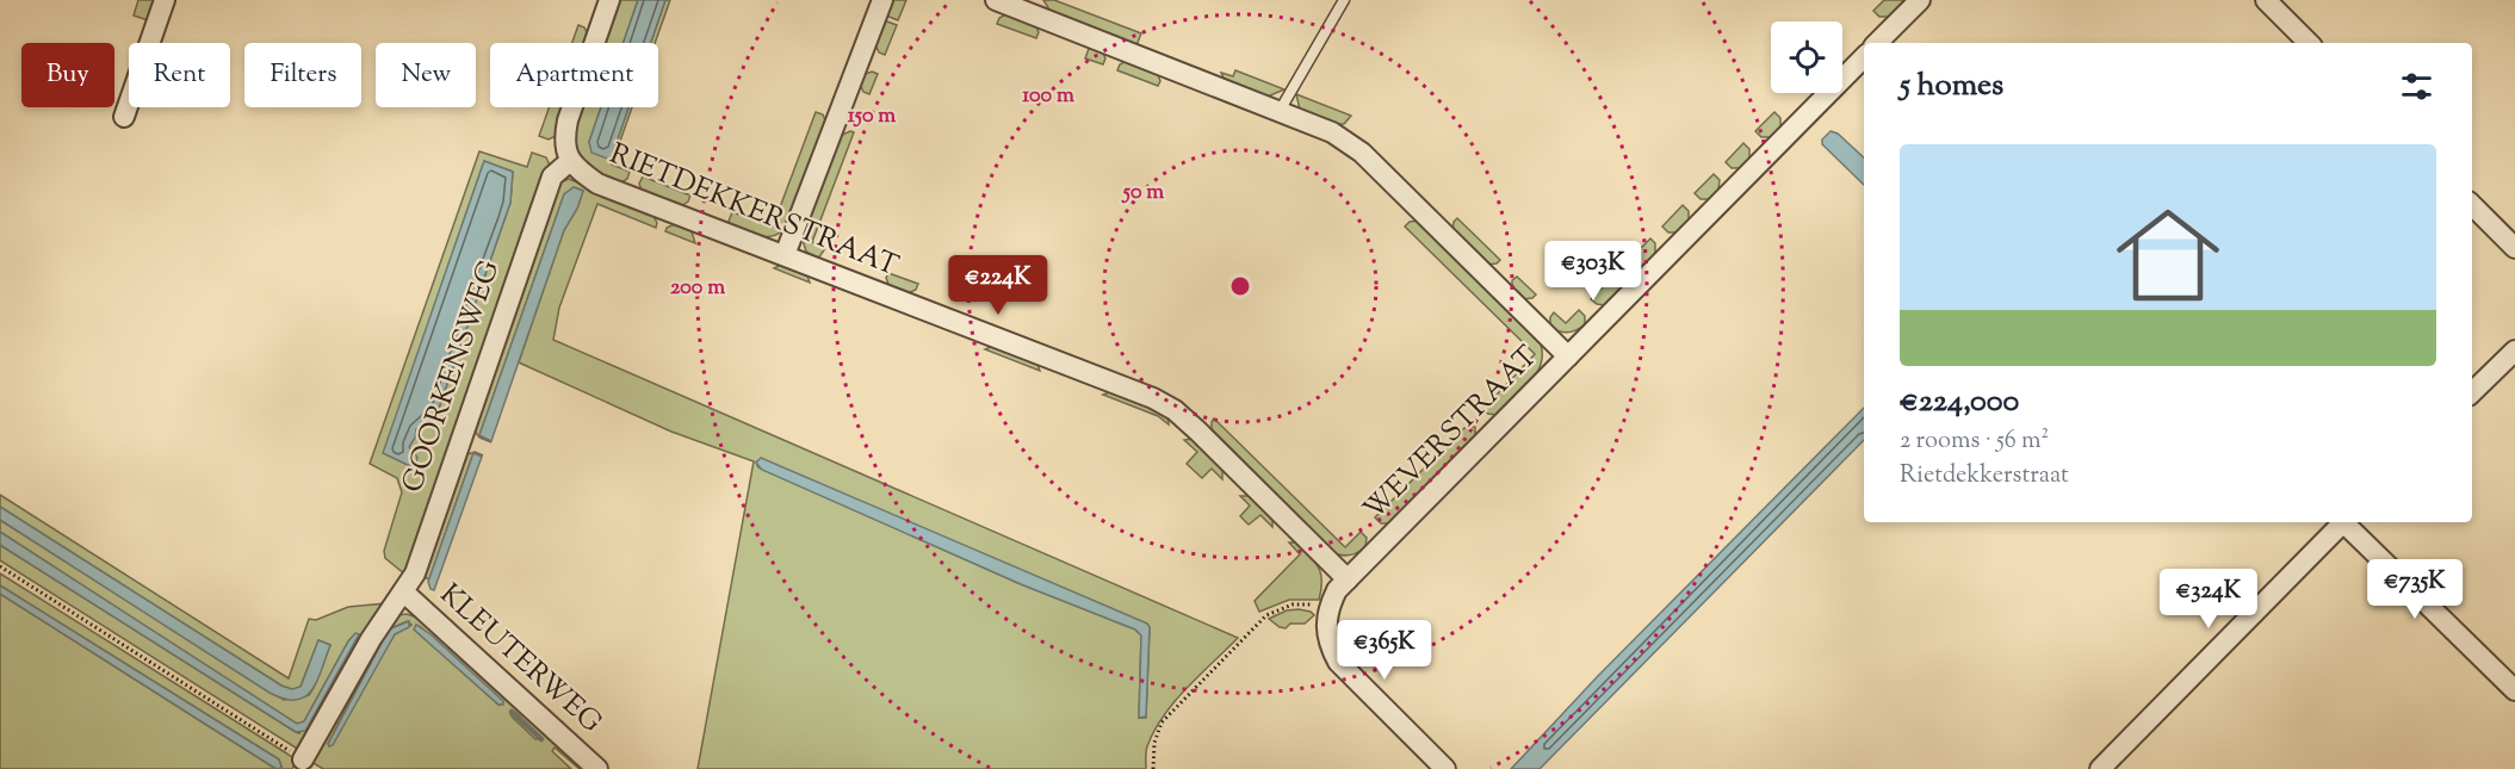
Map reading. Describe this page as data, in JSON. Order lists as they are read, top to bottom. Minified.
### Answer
{"streets":{"street":["RIETDEKKERSTRAAT","GOORKENSWEG","WEVERSTRAAT","KLEUTERWEG"]},"crossings":[["RIETDEKKERSTRAAT","GOORKENSWEG"],["RIETDEKKERSTRAAT","WEVERSTRAAT"],["GOORKENSWEG","KLEUTERWEG"]],"page":{"chip":["Buy","Rent","Filters","New","Apartment"],"heading":"5 homes","list":[{"name":"€224,000","note":"2 rooms · 56 m² · Rietdekkerstraat"}],"price":["€303K","€224K","€735K","€324K","€365K"]},"rings":["100 m","150 m","50 m","200 m"]}
